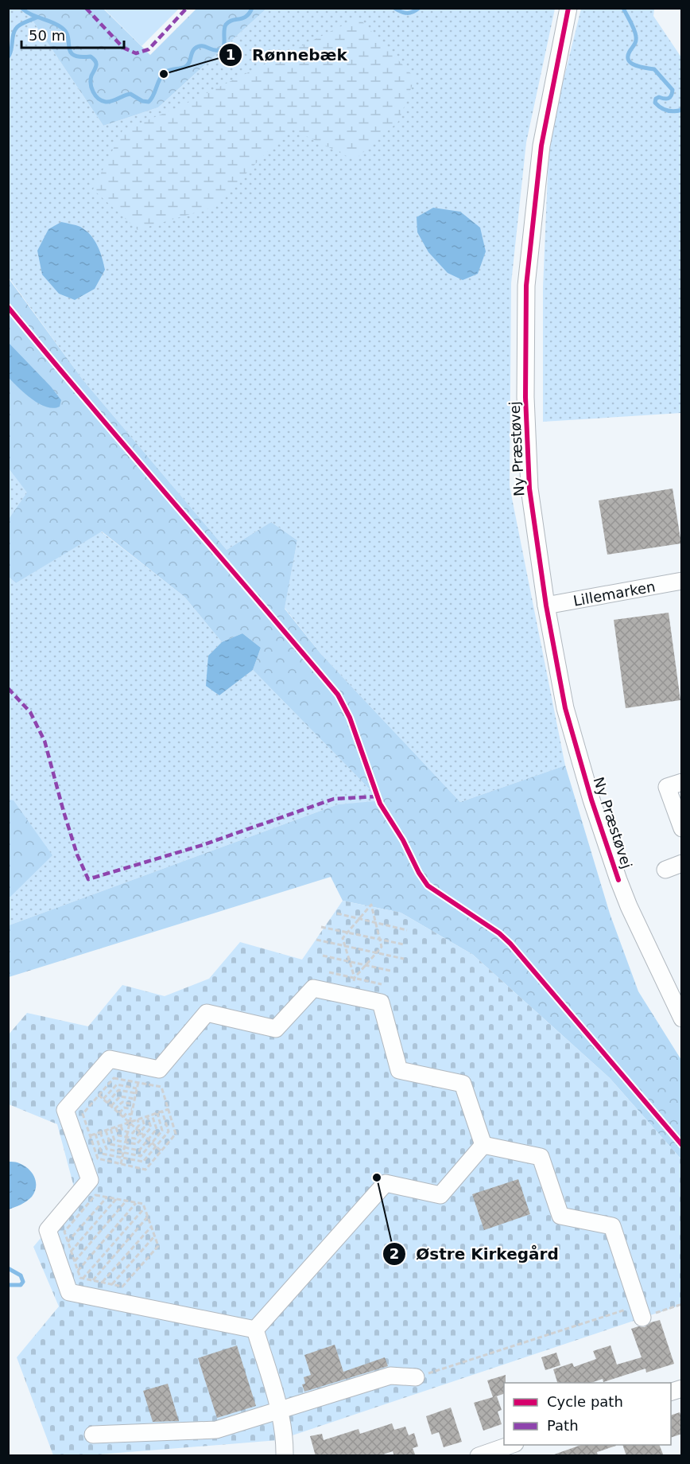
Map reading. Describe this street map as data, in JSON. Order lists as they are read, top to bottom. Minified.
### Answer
{"streets":{"street":["Ny Præstøvej","Lillemarken"]},"crossings":[["Ny Præstøvej","Lillemarken"]],"places":["Rønnebæk","Østre Kirkegård"],"legend":["Cycle path","Path"],"scale_bar":"50 m"}
